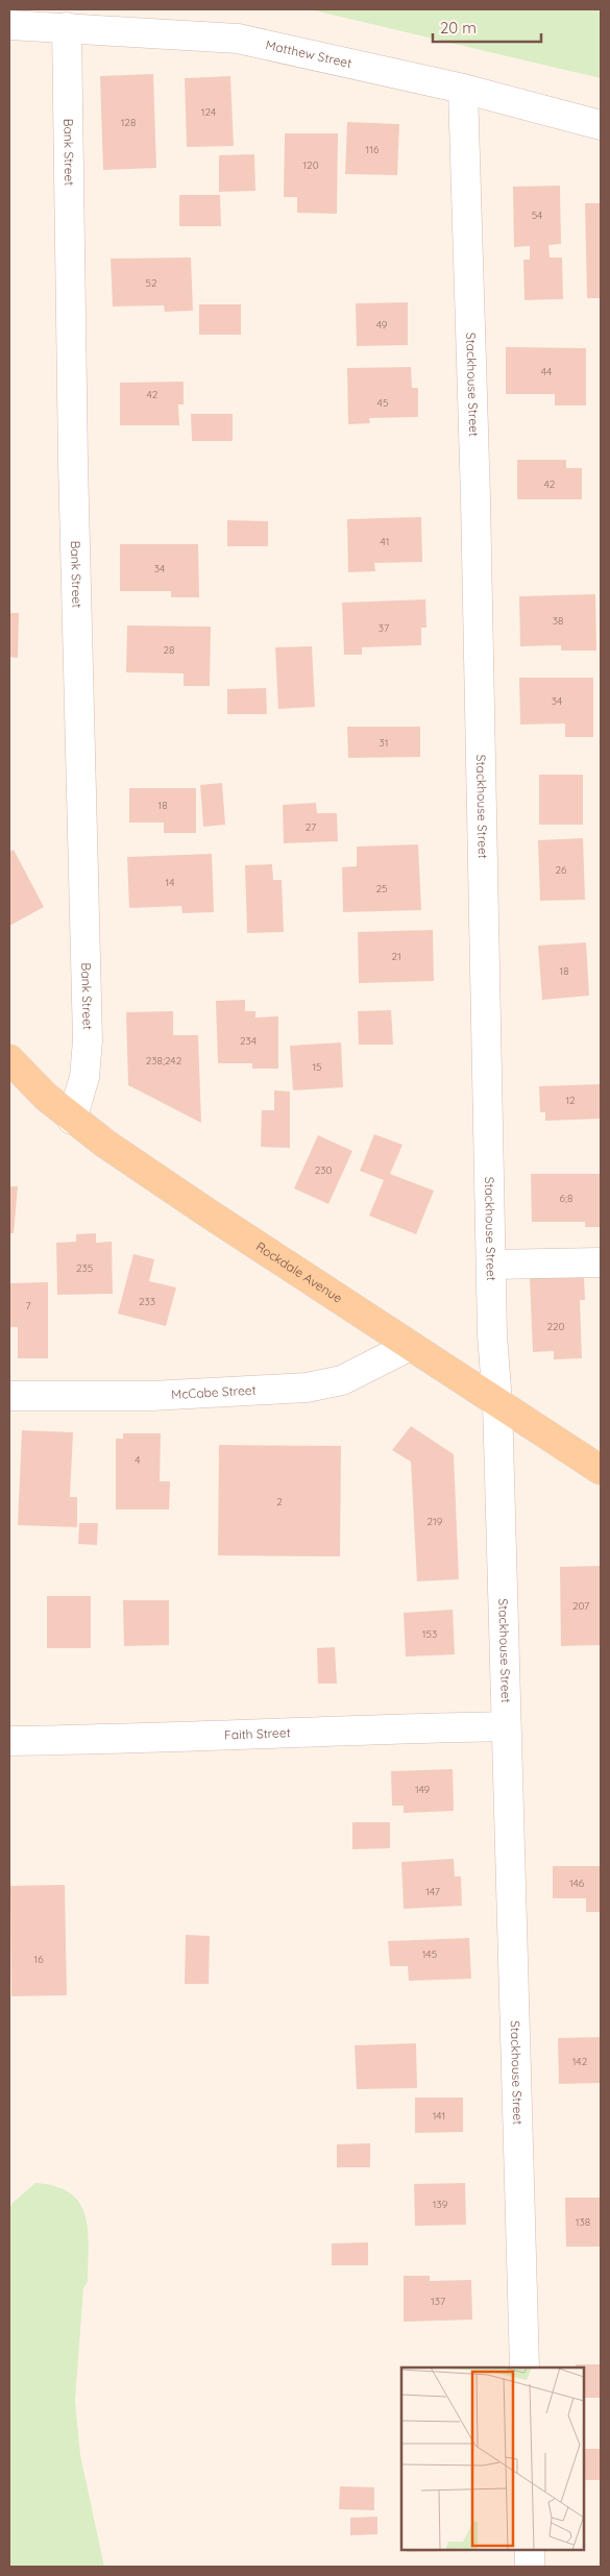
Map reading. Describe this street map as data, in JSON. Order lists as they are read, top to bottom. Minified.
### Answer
{"streets":{"main road":["Rockdale Avenue"],"street":["Matthew Street","Bank Street","Stackhouse Street","McCabe Street","Faith Street"]},"crossings":[["Matthew Street","Bank Street"],["Matthew Street","Stackhouse Street"],["Bank Street","Rockdale Avenue"],["Stackhouse Street","Rockdale Avenue"],["Stackhouse Street","Faith Street"],["Rockdale Avenue","McCabe Street"]],"house_numbers":["124","128","116","120","54","52","49","44","42","45","42","41","34","38","37","28","34","31","18","27","26","14","25","21","18","234","238;242","15","12","230","6;8","235","233","7","220","4","2","219","207","153","149","146","147","145","16","142","141","139","138","137"],"scale_bar":"20 m"}
